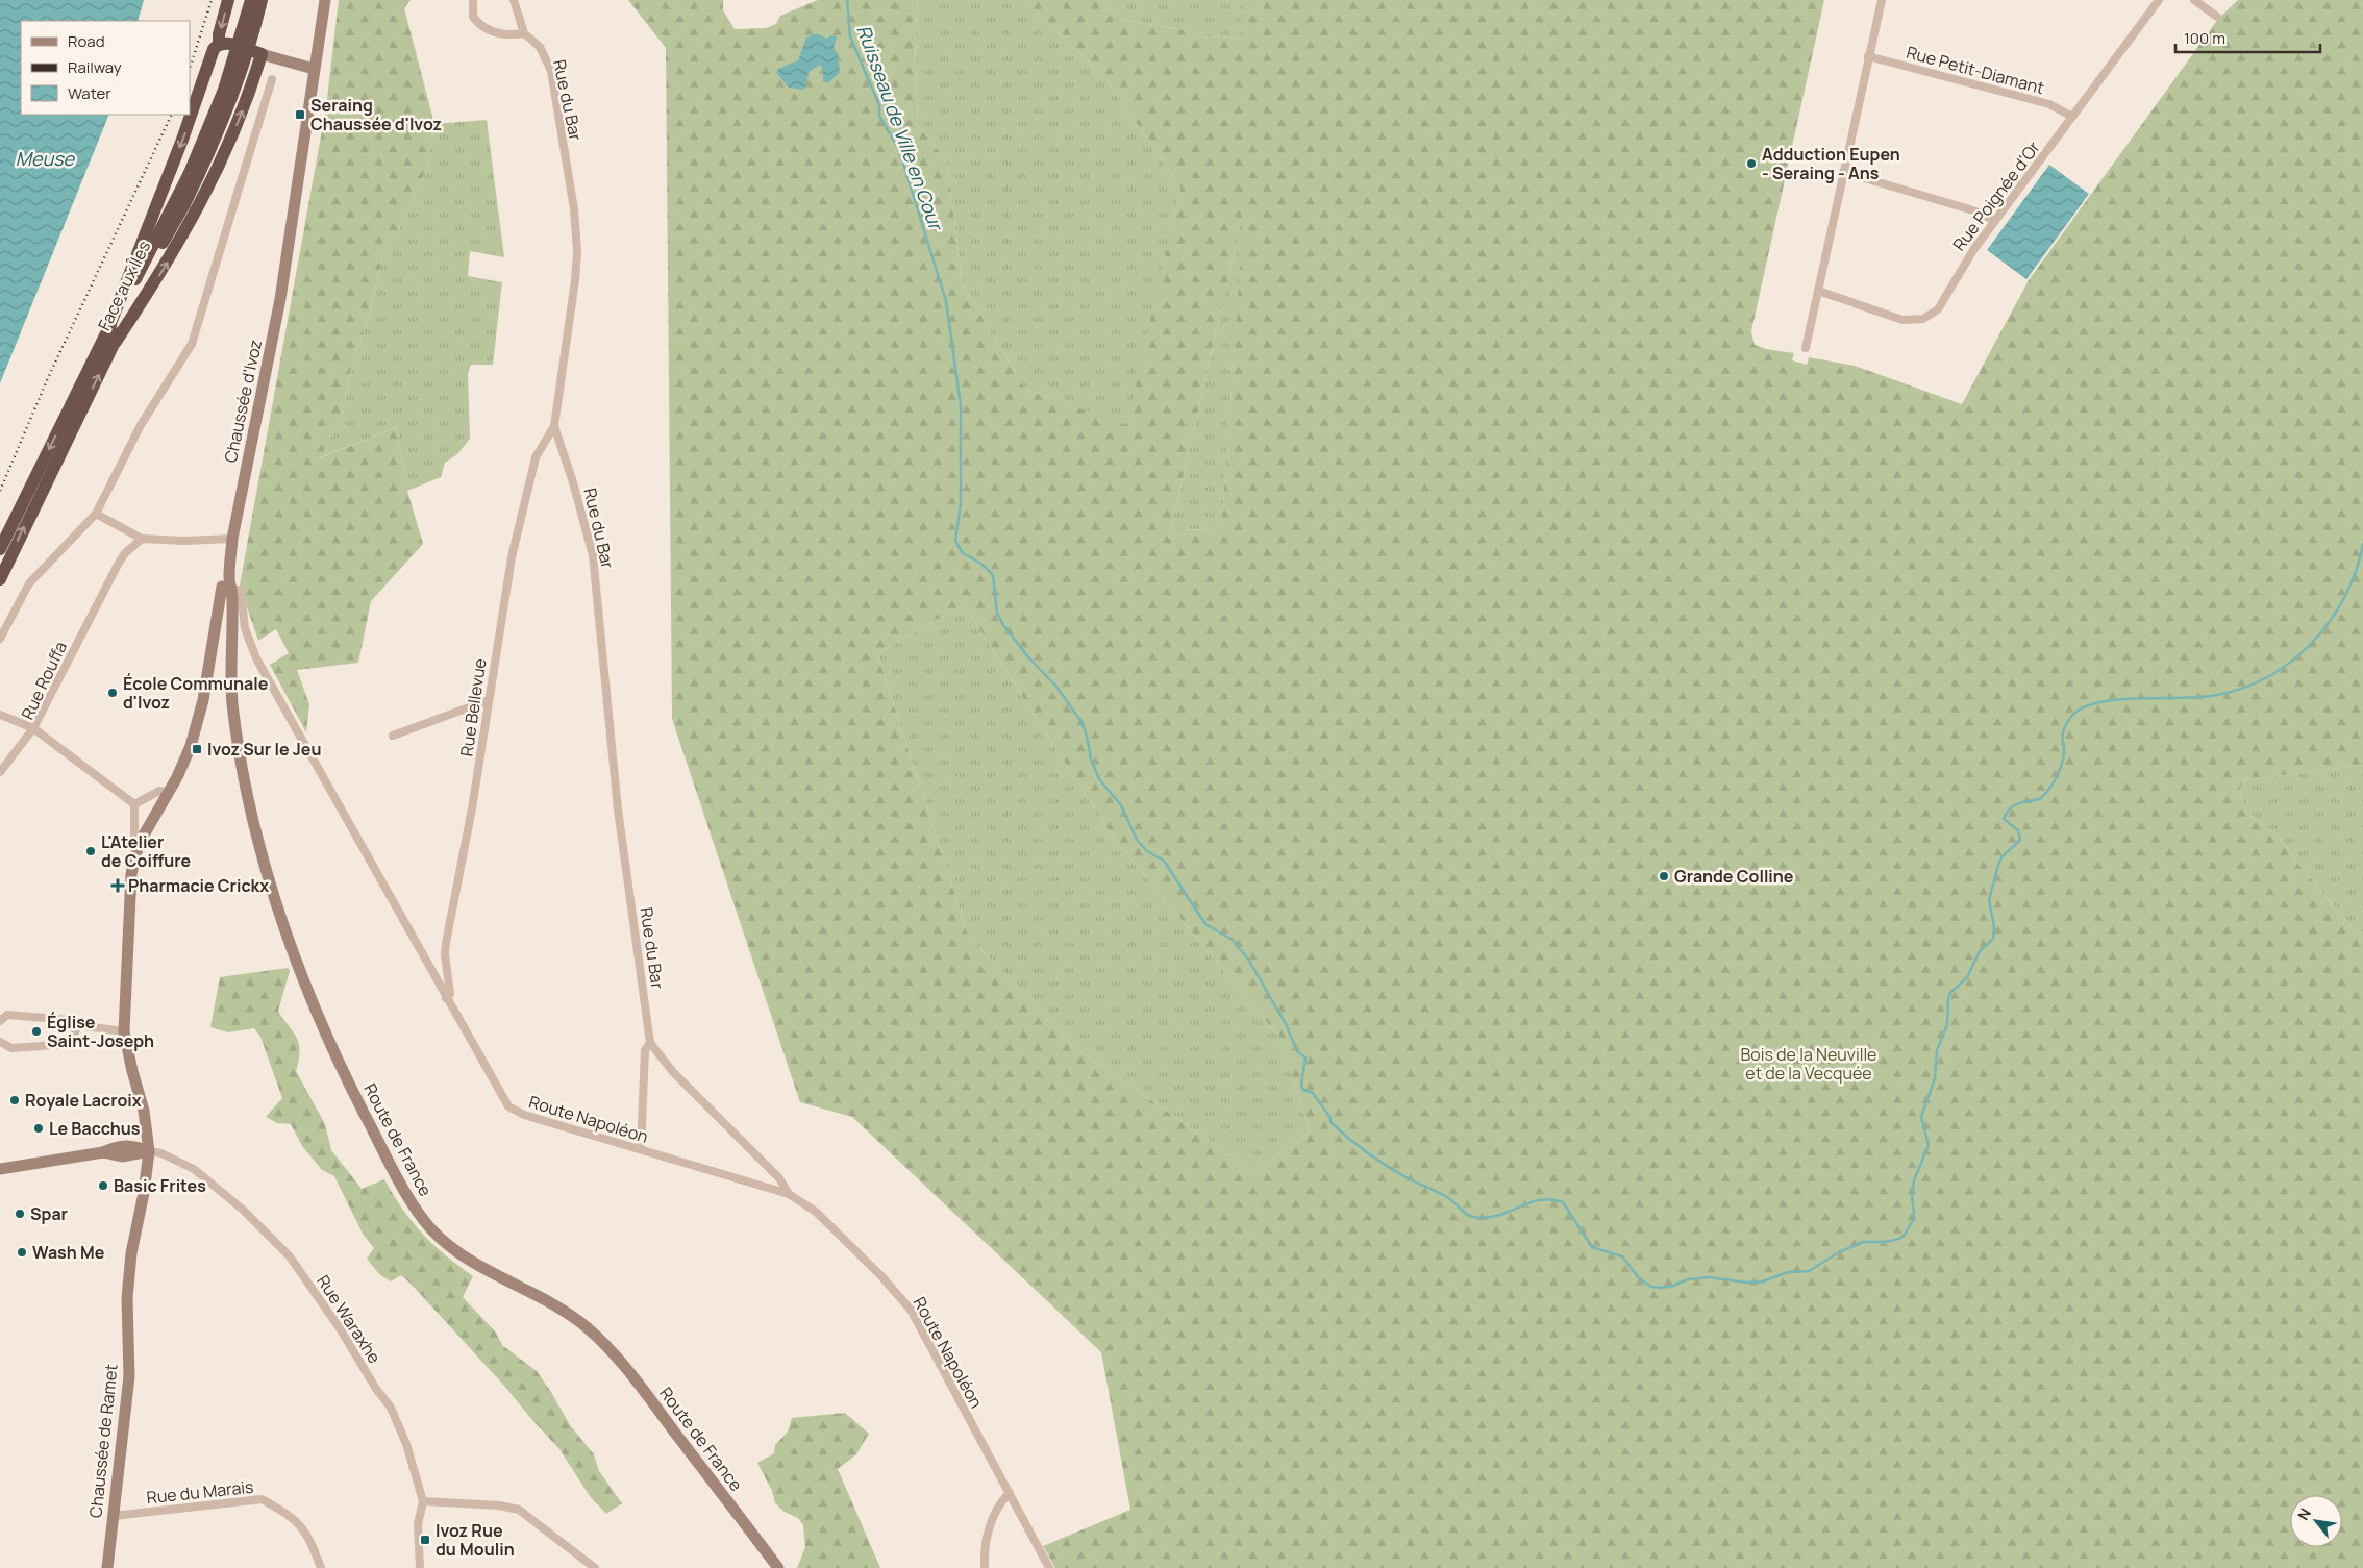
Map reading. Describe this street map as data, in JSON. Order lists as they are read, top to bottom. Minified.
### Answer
{"streets":{"highway":["Face aux Îles"],"main road":["Chaussée d'Ivoz","Route de France","Chaussée de Ramet"],"street":["Rue Petit-Diamant","Rue du Bar","Rue Poignée d'Or","Rue Rouffa","Rue Bellevue","Route Napoléon","Rue Waraxhe","Rue du Marais"]},"crossings":[["Rue Petit-Diamant","Rue Poignée d'Or"],["Rue du Bar","Rue Bellevue"],["Rue du Bar","Route Napoléon"],["Chaussée d'Ivoz","Route Napoléon"],["Chaussée d'Ivoz","Route de France"],["Rue Bellevue","Route Napoléon"],["Route Napoléon","Route de France"],["Rue Waraxhe","Chaussée de Ramet"],["Chaussée de Ramet","Rue du Marais"]],"water":["Ruisseau de Ville en Cour","Meuse"],"parks":["Bois de la Neuville et de la Vecquée"],"places":{"transit":["Seraing Chaussée d'Ivoz","Ivoz Sur le Jeu","Ivoz Rue du Moulin"],"other":["Adduction Eupen - Seraing - Ans","École Communale d'Ivoz","L'Atelier de Coiffure","Grande Colline","Église Saint-Joseph","Royale Lacroix","Le Bacchus","Basic Frites","Spar","Wash Me"],"health":["Pharmacie Crickx"]},"legend":["Road","Railway","Water"],"scale_bar":"100 m","north":"top left"}
